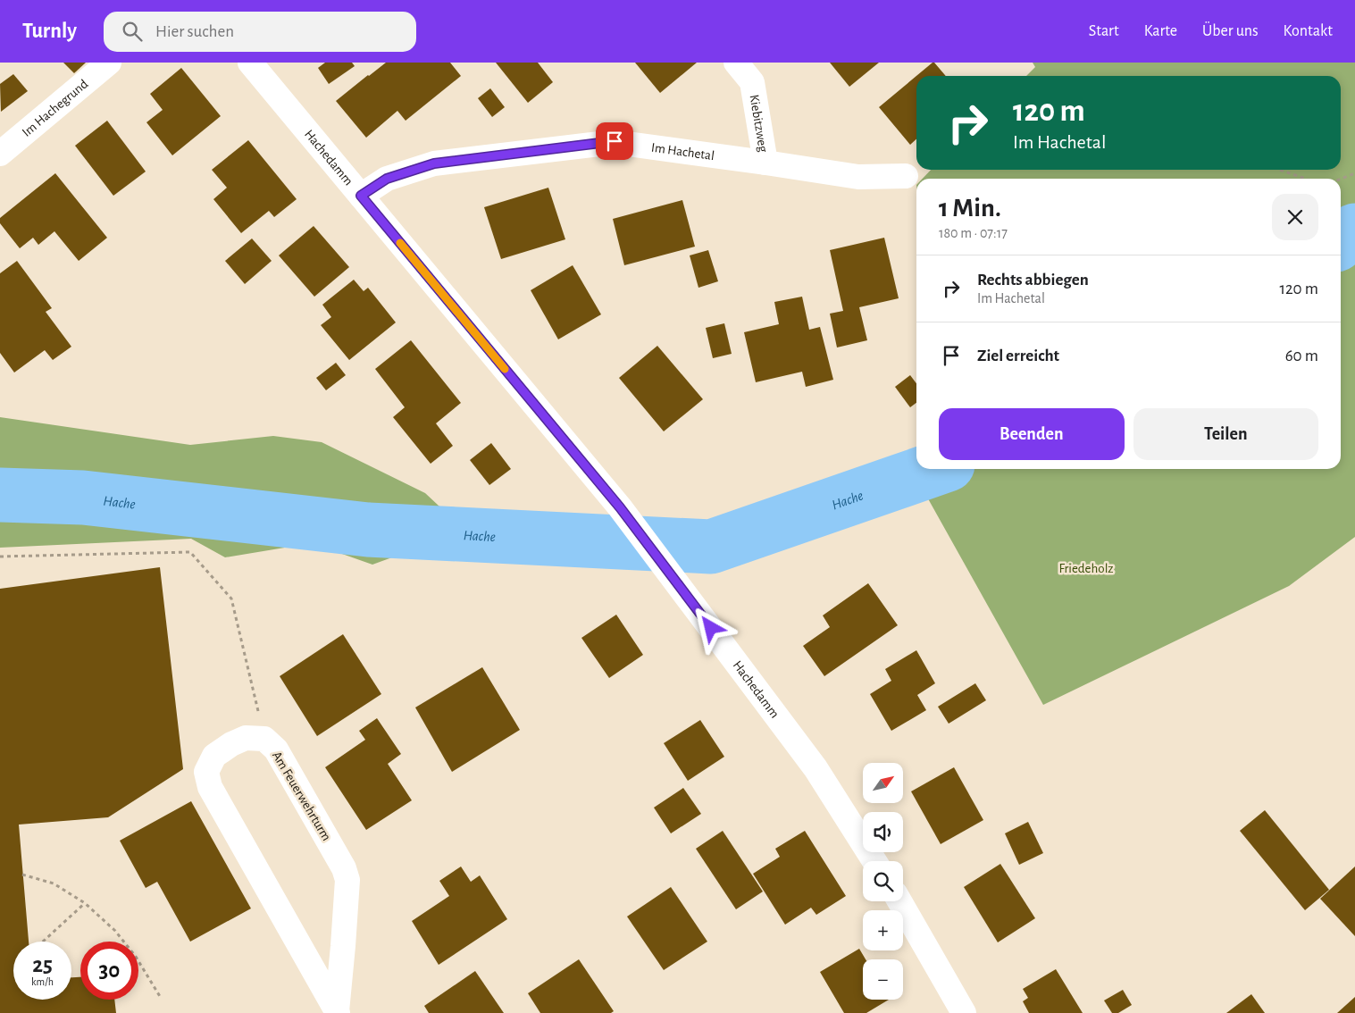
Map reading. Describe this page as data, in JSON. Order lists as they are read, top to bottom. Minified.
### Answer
{"streets":{"street":["Im Hachegrund","Kiebitzweg","Im Hachetal","Hachedamm","Am Feuerwehrturm"]},"crossings":[["Kiebitzweg","Im Hachetal"],["Im Hachetal","Hachedamm"]],"water":["Hache"],"parks":["Friedeholz"],"north":"top right","page":{"header":"Turnly","search":"Hier suchen","nav":["Start","Karte","Über uns","Kontakt"],"turn":["120 m","Im Hachetal"],"heading":["1 Min.","180 m · 07:17"],"list":[{"name":"Rechts abbiegen","note":"Im Hachetal","value":"120 m"},{"name":"Ziel erreicht","value":"60 m"}],"buttons":["Beenden","Teilen"],"map_buttons":["+","−"],"speed":"25 km/h","limit":"30"}}
